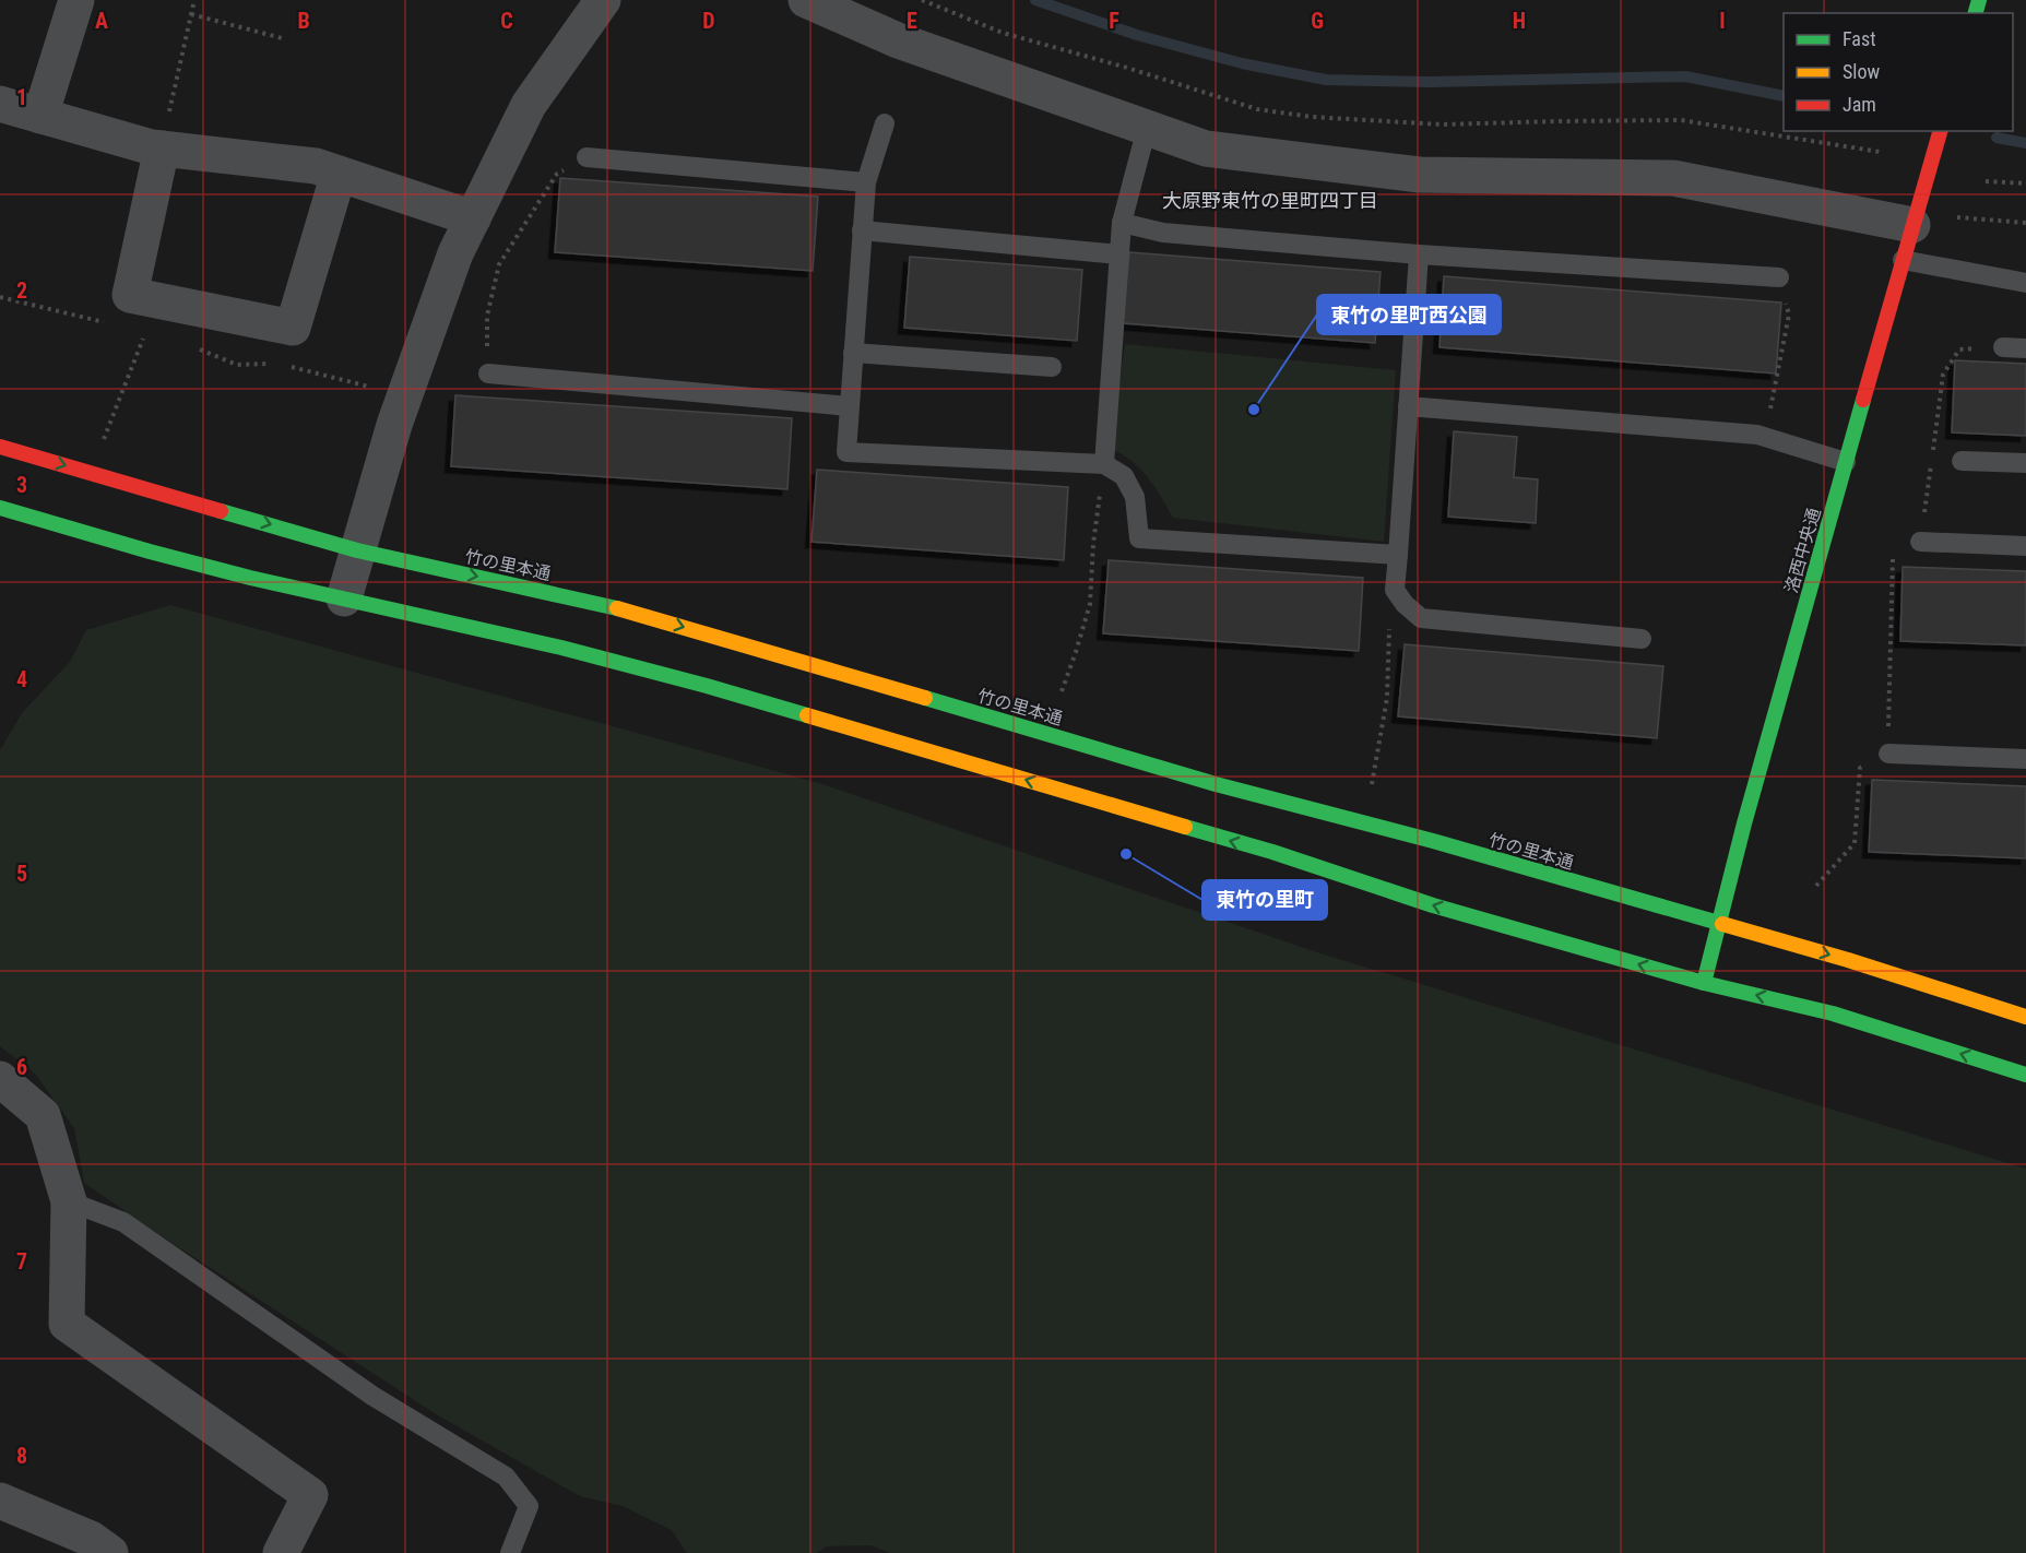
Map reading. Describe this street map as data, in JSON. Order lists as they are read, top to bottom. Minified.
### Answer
{"streets":{"street":["洛西中央通","竹の里本通"]},"crossings":[["洛西中央通","竹の里本通"]],"districts":["大原野東竹の里町四丁目"],"places":["東竹の里町西公園","東竹の里町"],"legend":["Fast","Slow","Jam"],"grid":{"columns":["A","B","C","D","E","F","G","H","I"],"rows":["1","2","3","4","5","6","7","8"]}}
